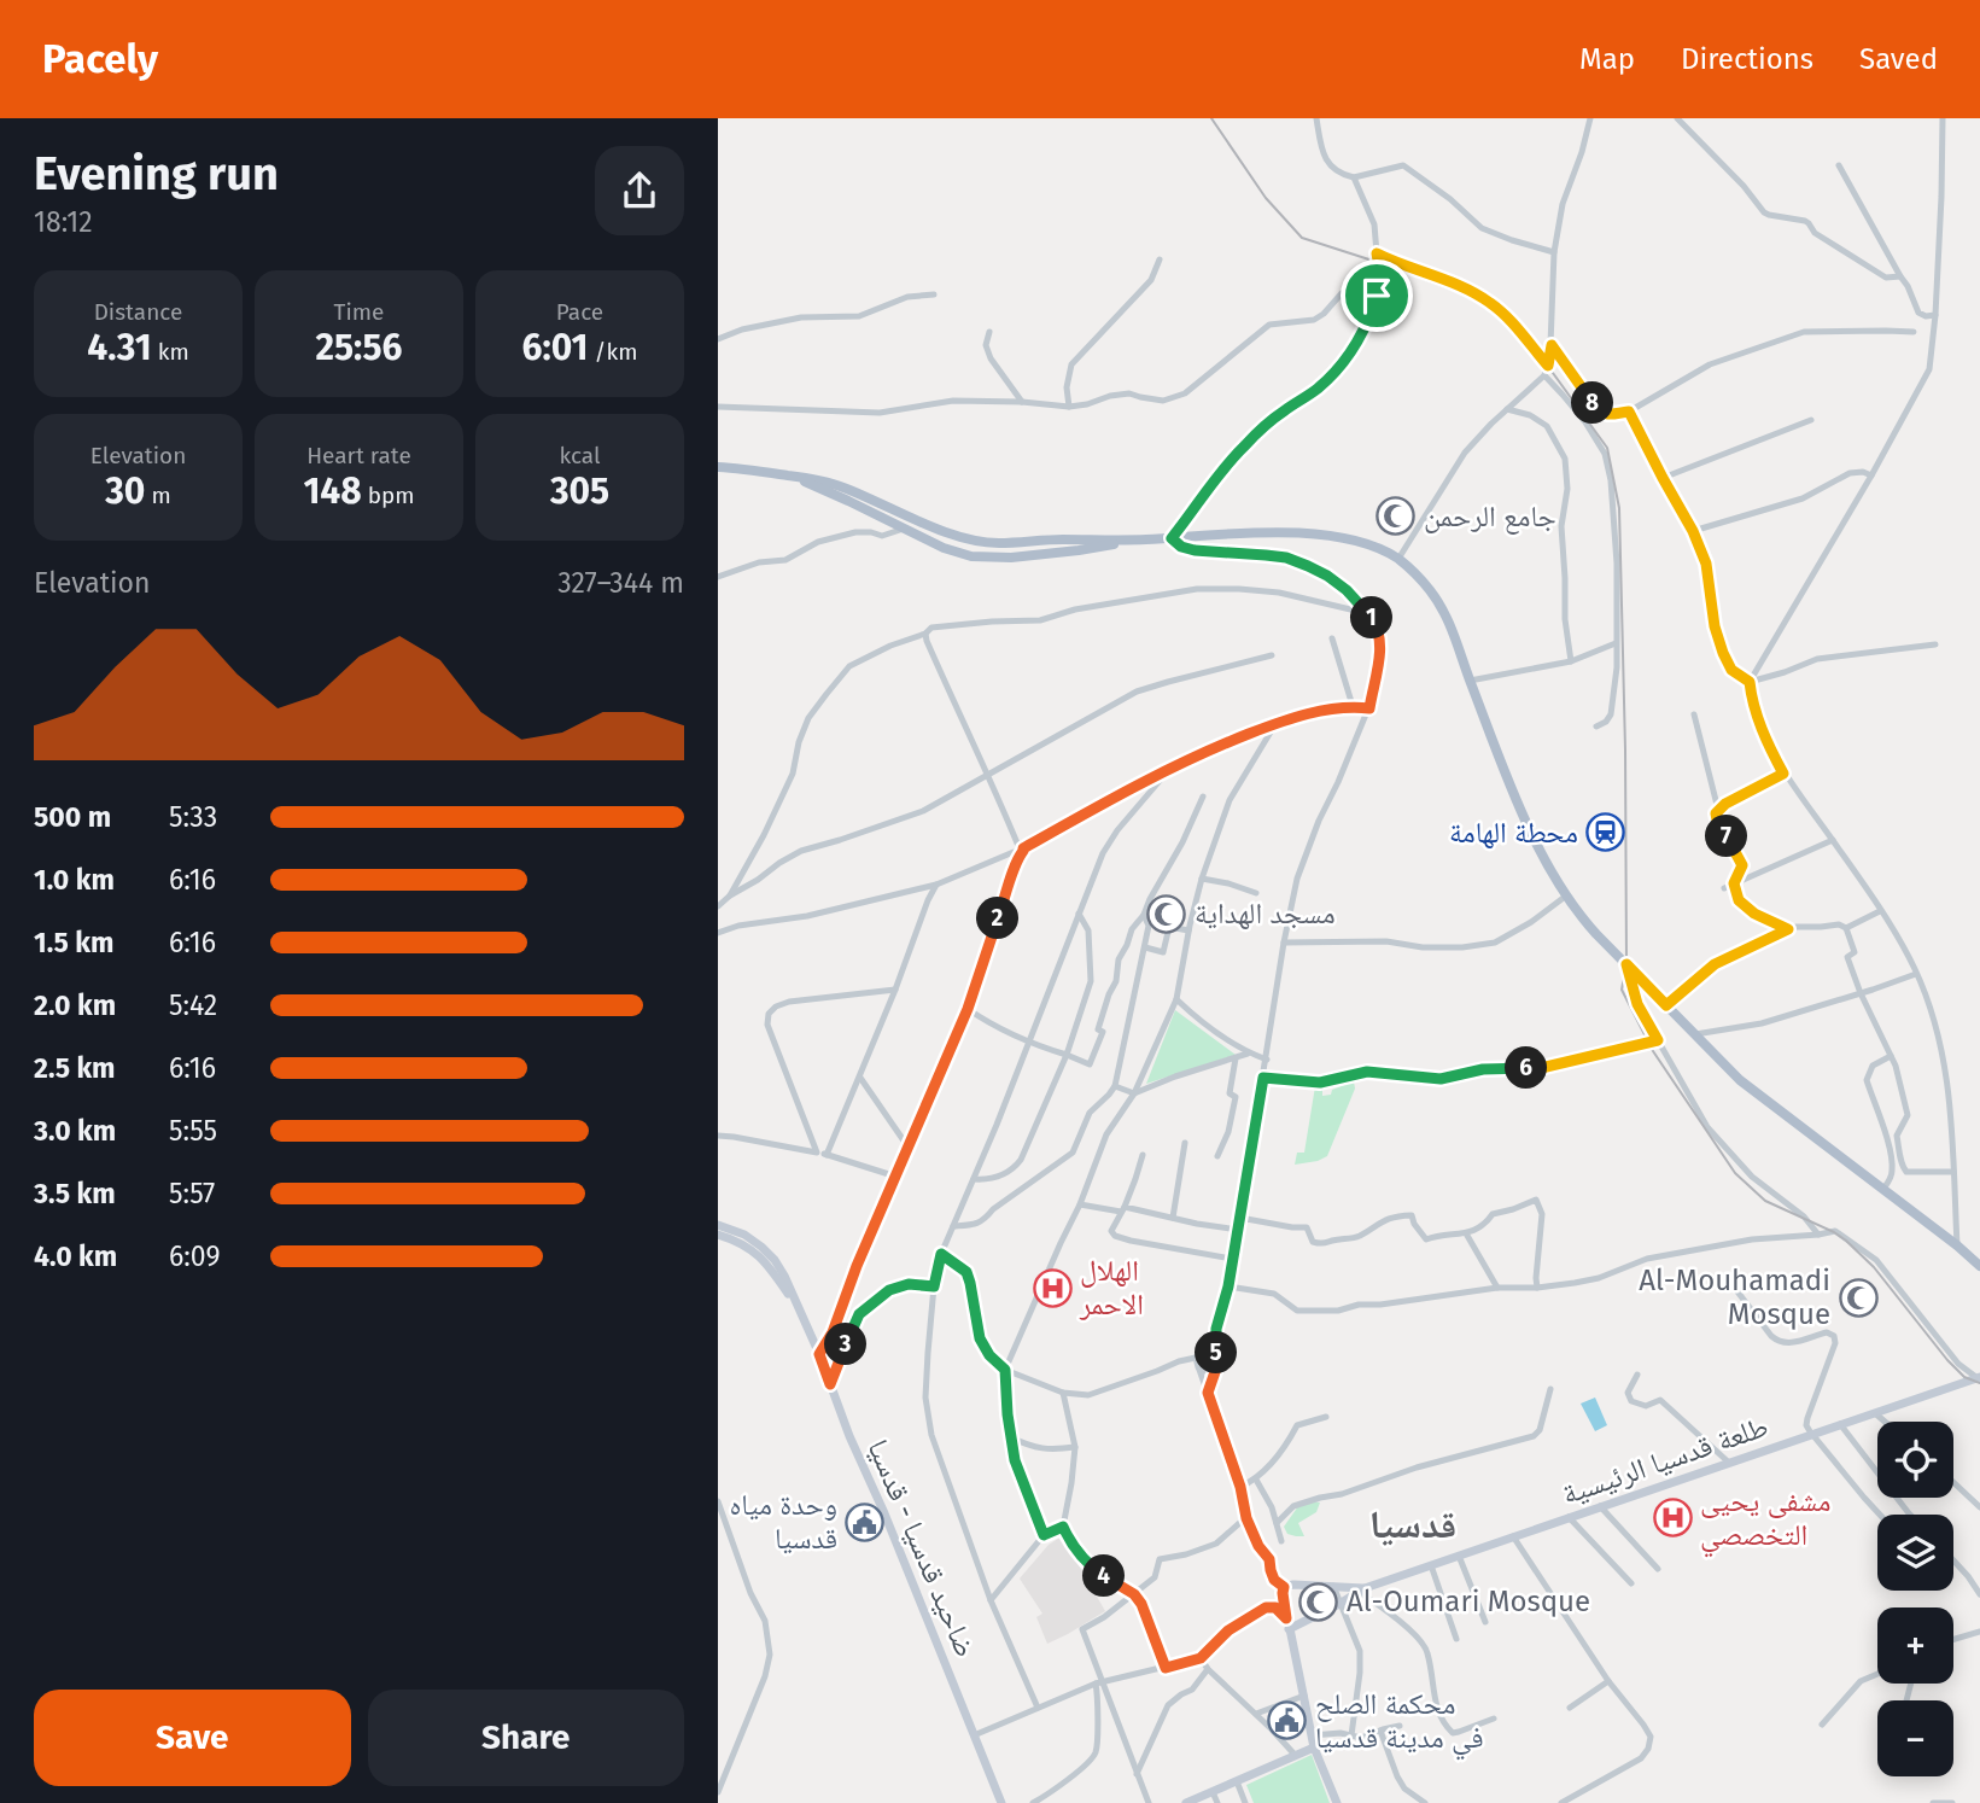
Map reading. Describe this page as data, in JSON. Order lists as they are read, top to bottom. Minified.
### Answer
{"streets":{"main road":["طلعة قدسيا الرئيسية","ضاحيد قدسيا - قدسيا"]},"districts":["قدسيا"],"places":{"mosque":["جامع الرحمن","مسجد الهداية","Al-Mouhamadi Mosque","Al-Oumari Mosque"],"station":["محطة الهامة"],"hospital":["الهلال الاحمر","مشفى يحيى التخصصي"],"public building":["وحدة مياه قدسيا","محكمة الصلح في مدينة قدسيا"]},"page":{"header":"Pacely","nav":["Map","Directions","Saved"],"heading":["Evening run","18:12"],"stats":[["Distance","4.31 km"],["Time","25:56"],["Pace","6:01 /km"],["Elevation","30 m"],["Heart rate","148 bpm"],["kcal","305"]],"pins":["8","1","7","2","6","3","5","4"],"chart":["Elevation","327–344 m"],"list":[{"name":"500 m","note":"5:33"},{"name":"1.0 km","note":"6:16"},{"name":"1.5 km","note":"6:16"},{"name":"2.0 km","note":"5:42"},{"name":"2.5 km","note":"6:16"},{"name":"3.0 km","note":"5:55"},{"name":"3.5 km","note":"5:57"},{"name":"4.0 km","note":"6:09"}],"map_buttons":["+","−"],"buttons":["Save","Share"]}}
